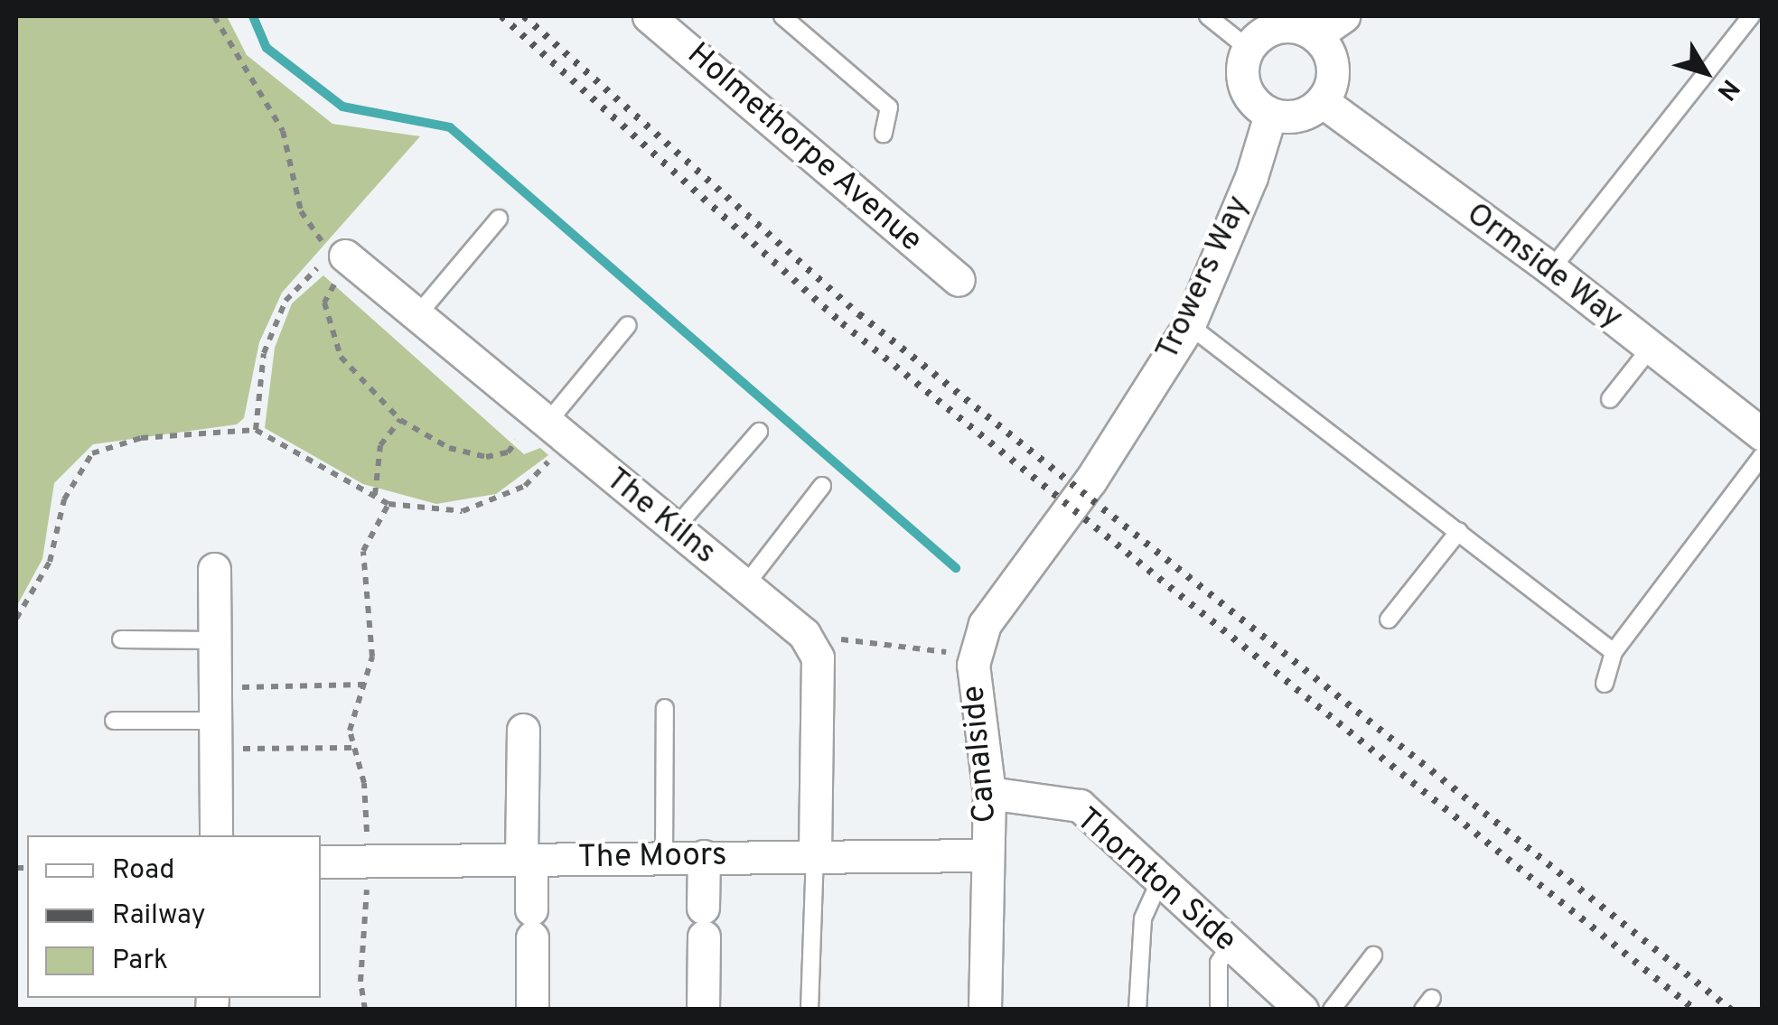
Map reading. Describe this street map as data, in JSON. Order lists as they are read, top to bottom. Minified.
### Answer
{"streets":{"street":["Holmethorpe Avenue","Ormside Way","Trowers Way","The Kilns","Canalside","The Moors","Thornton Side"]},"crossings":[["Ormside Way","Trowers Way"],["Trowers Way","Canalside"],["Canalside","The Moors"],["Canalside","Thornton Side"]],"legend":["Road","Railway","Park"],"north":"bottom right"}
